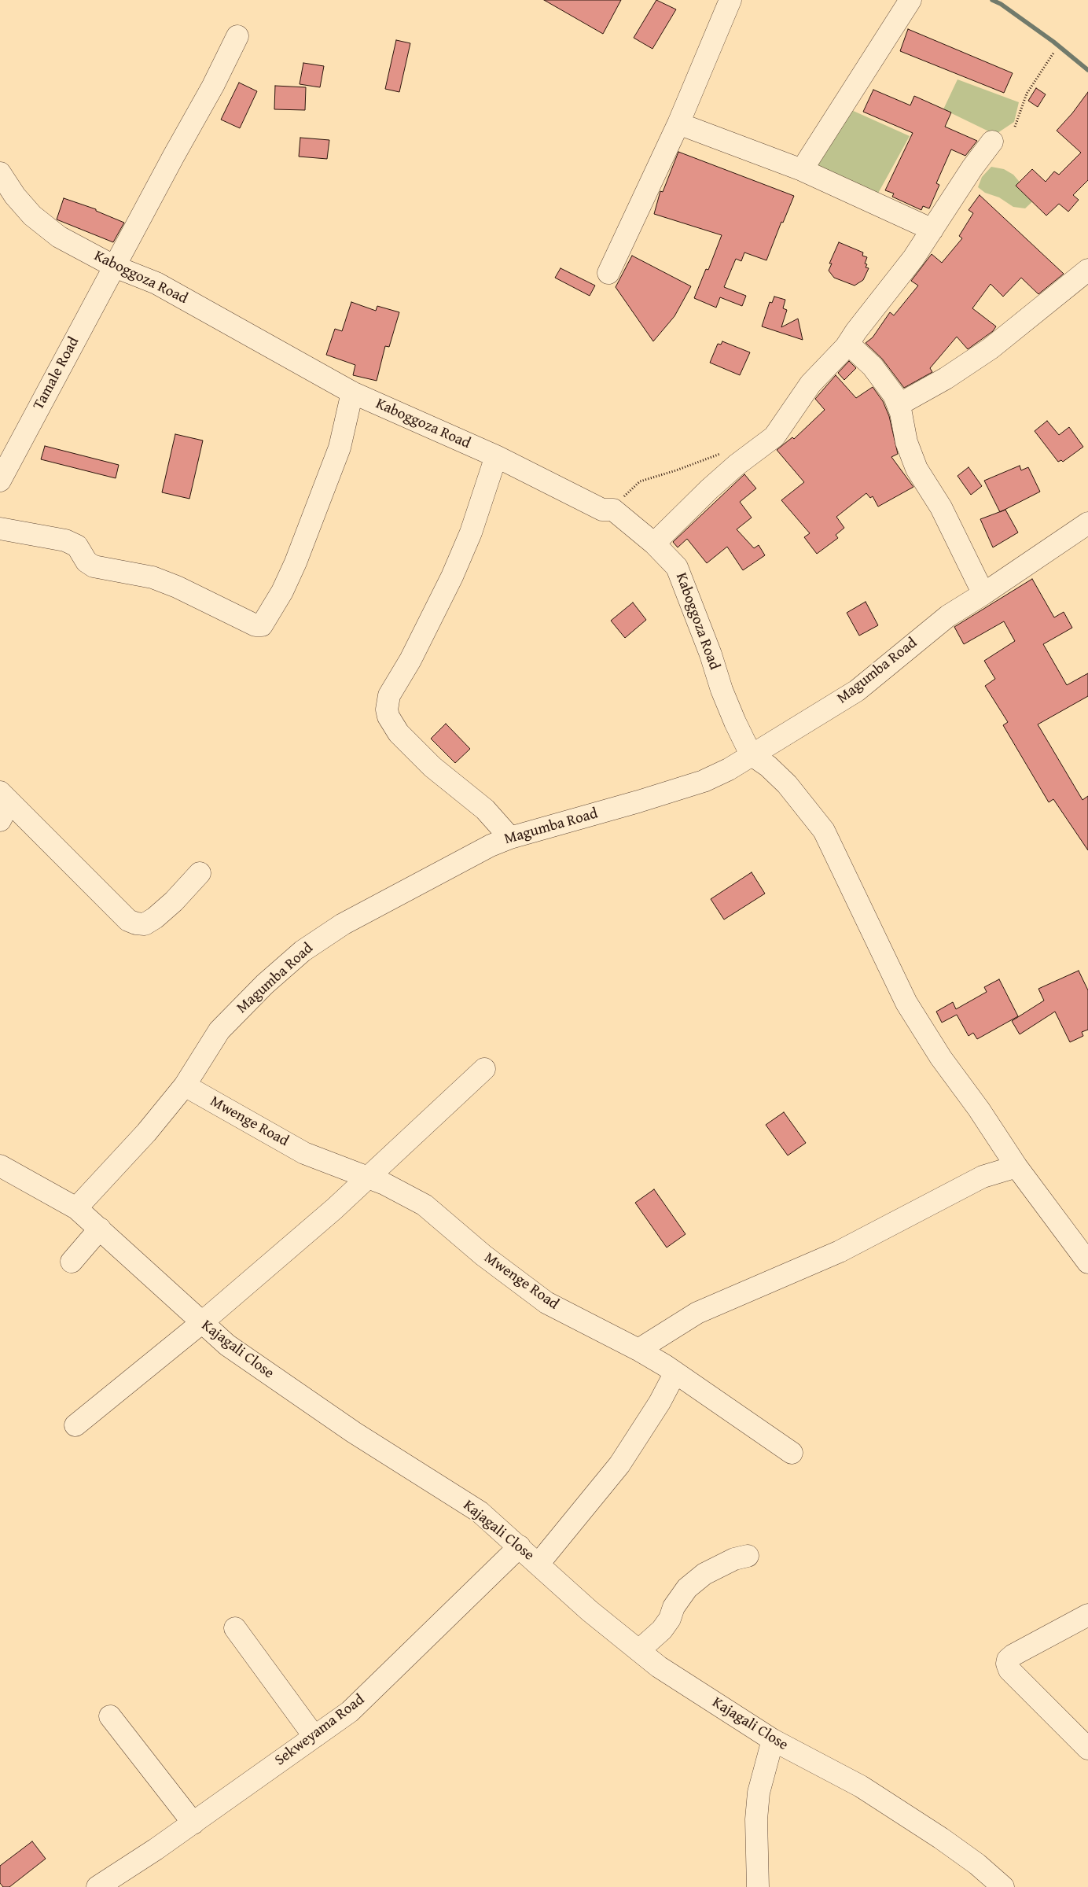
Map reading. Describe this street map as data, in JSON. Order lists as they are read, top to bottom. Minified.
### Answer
{"streets":{"street":["Kaboggoza Road","Tamale Road","Magumba Road","Mwenge Road","Kajagali Close","Sekweyama Road"]},"crossings":[["Kaboggoza Road","Tamale Road"],["Kaboggoza Road","Magumba Road"],["Magumba Road","Mwenge Road"],["Magumba Road","Kajagali Close"],["Kajagali Close","Sekweyama Road"]]}
